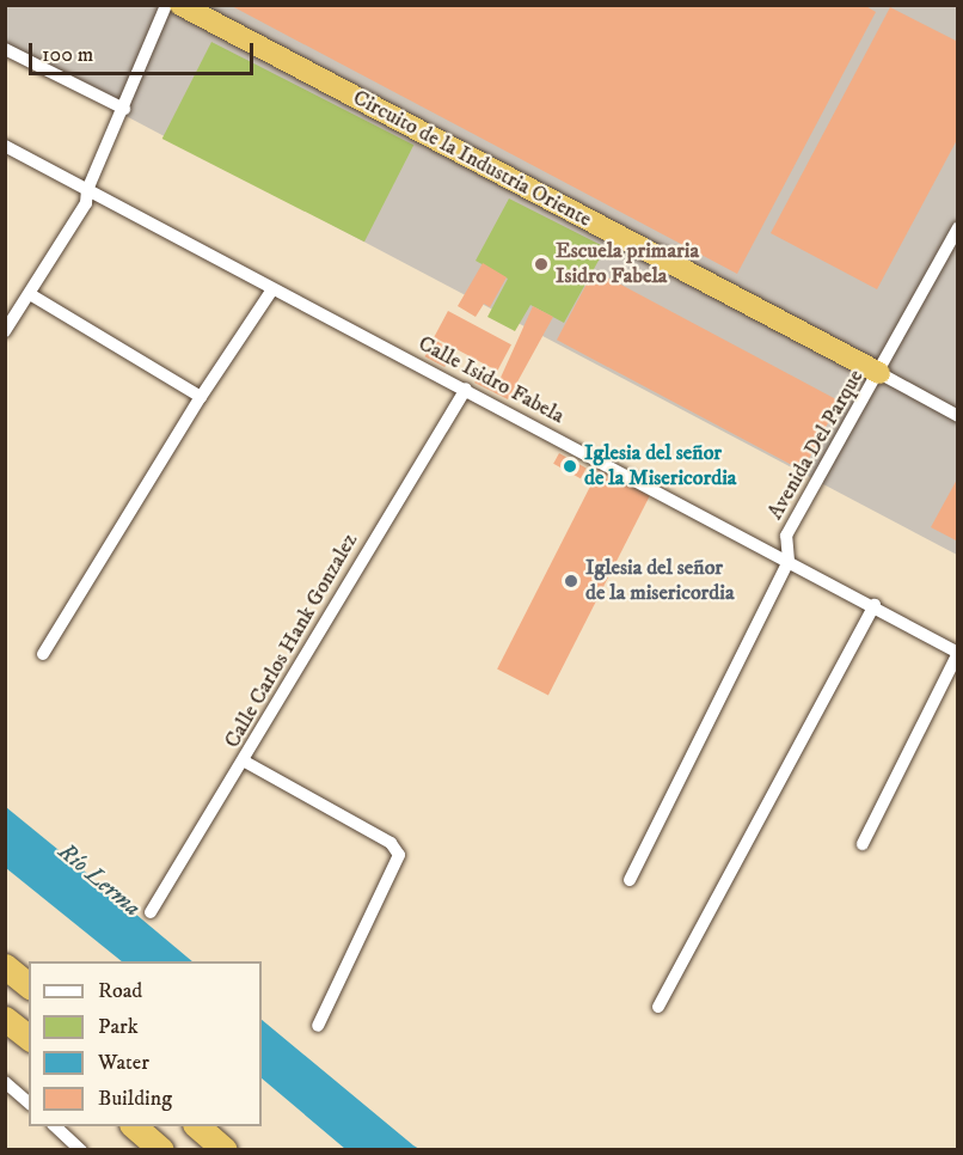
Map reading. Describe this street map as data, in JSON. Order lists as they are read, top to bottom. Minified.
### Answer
{"streets":{"highway":["Circuito de la Industria Oriente"],"street":["Calle Isidro Fabela","Avenida Del Parque","Calle Carlos Hank Gonzalez"]},"crossings":[["Circuito de la Industria Oriente","Avenida Del Parque"],["Calle Isidro Fabela","Avenida Del Parque"],["Calle Isidro Fabela","Calle Carlos Hank Gonzalez"]],"water":["Río Lerma"],"places":["Escuela primaria Isidro Fabela","Iglesia del señor de la Misericordia","Iglesia del señor de la misericordia"],"legend":["Road","Park","Water","Building"],"scale_bar":"100 m"}
